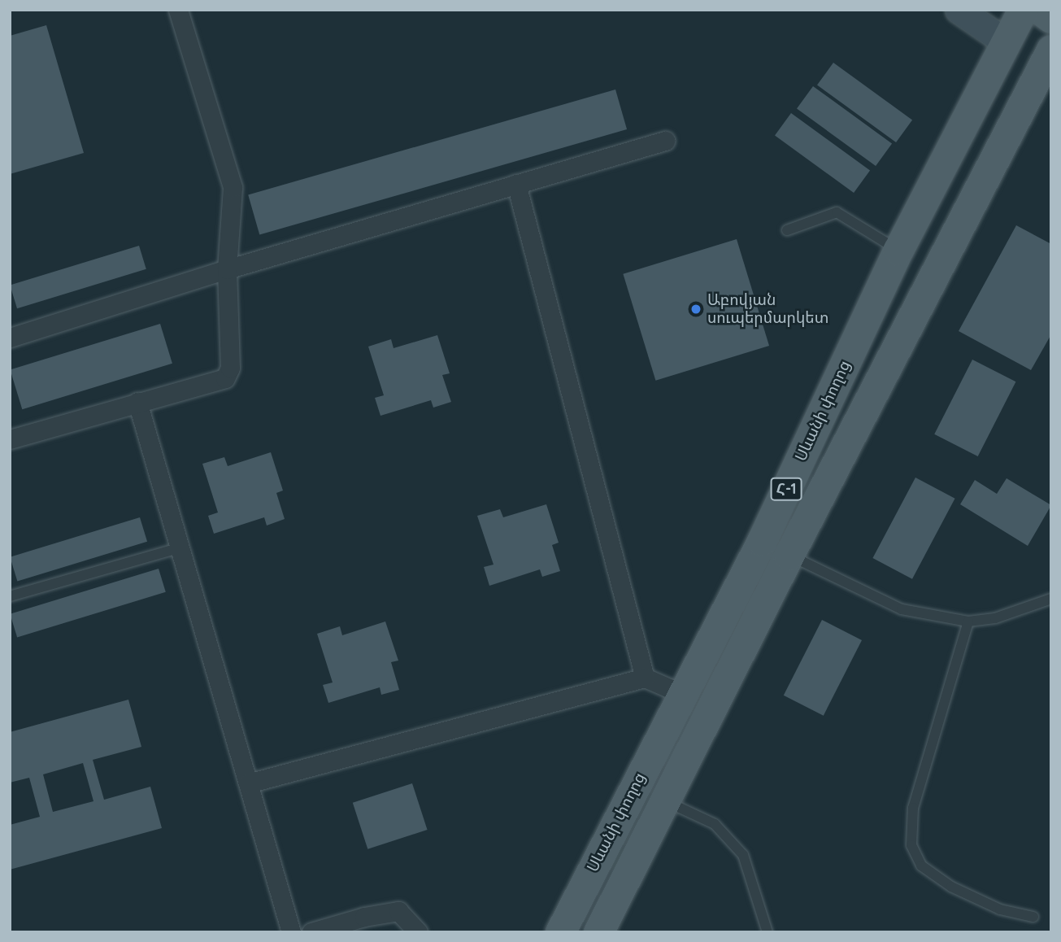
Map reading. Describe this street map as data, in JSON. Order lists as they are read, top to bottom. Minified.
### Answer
{"streets":{"main road":["Սևանի փողոց","Հ-1"]},"places":["Աբովյան սուպերմարկետ"]}
